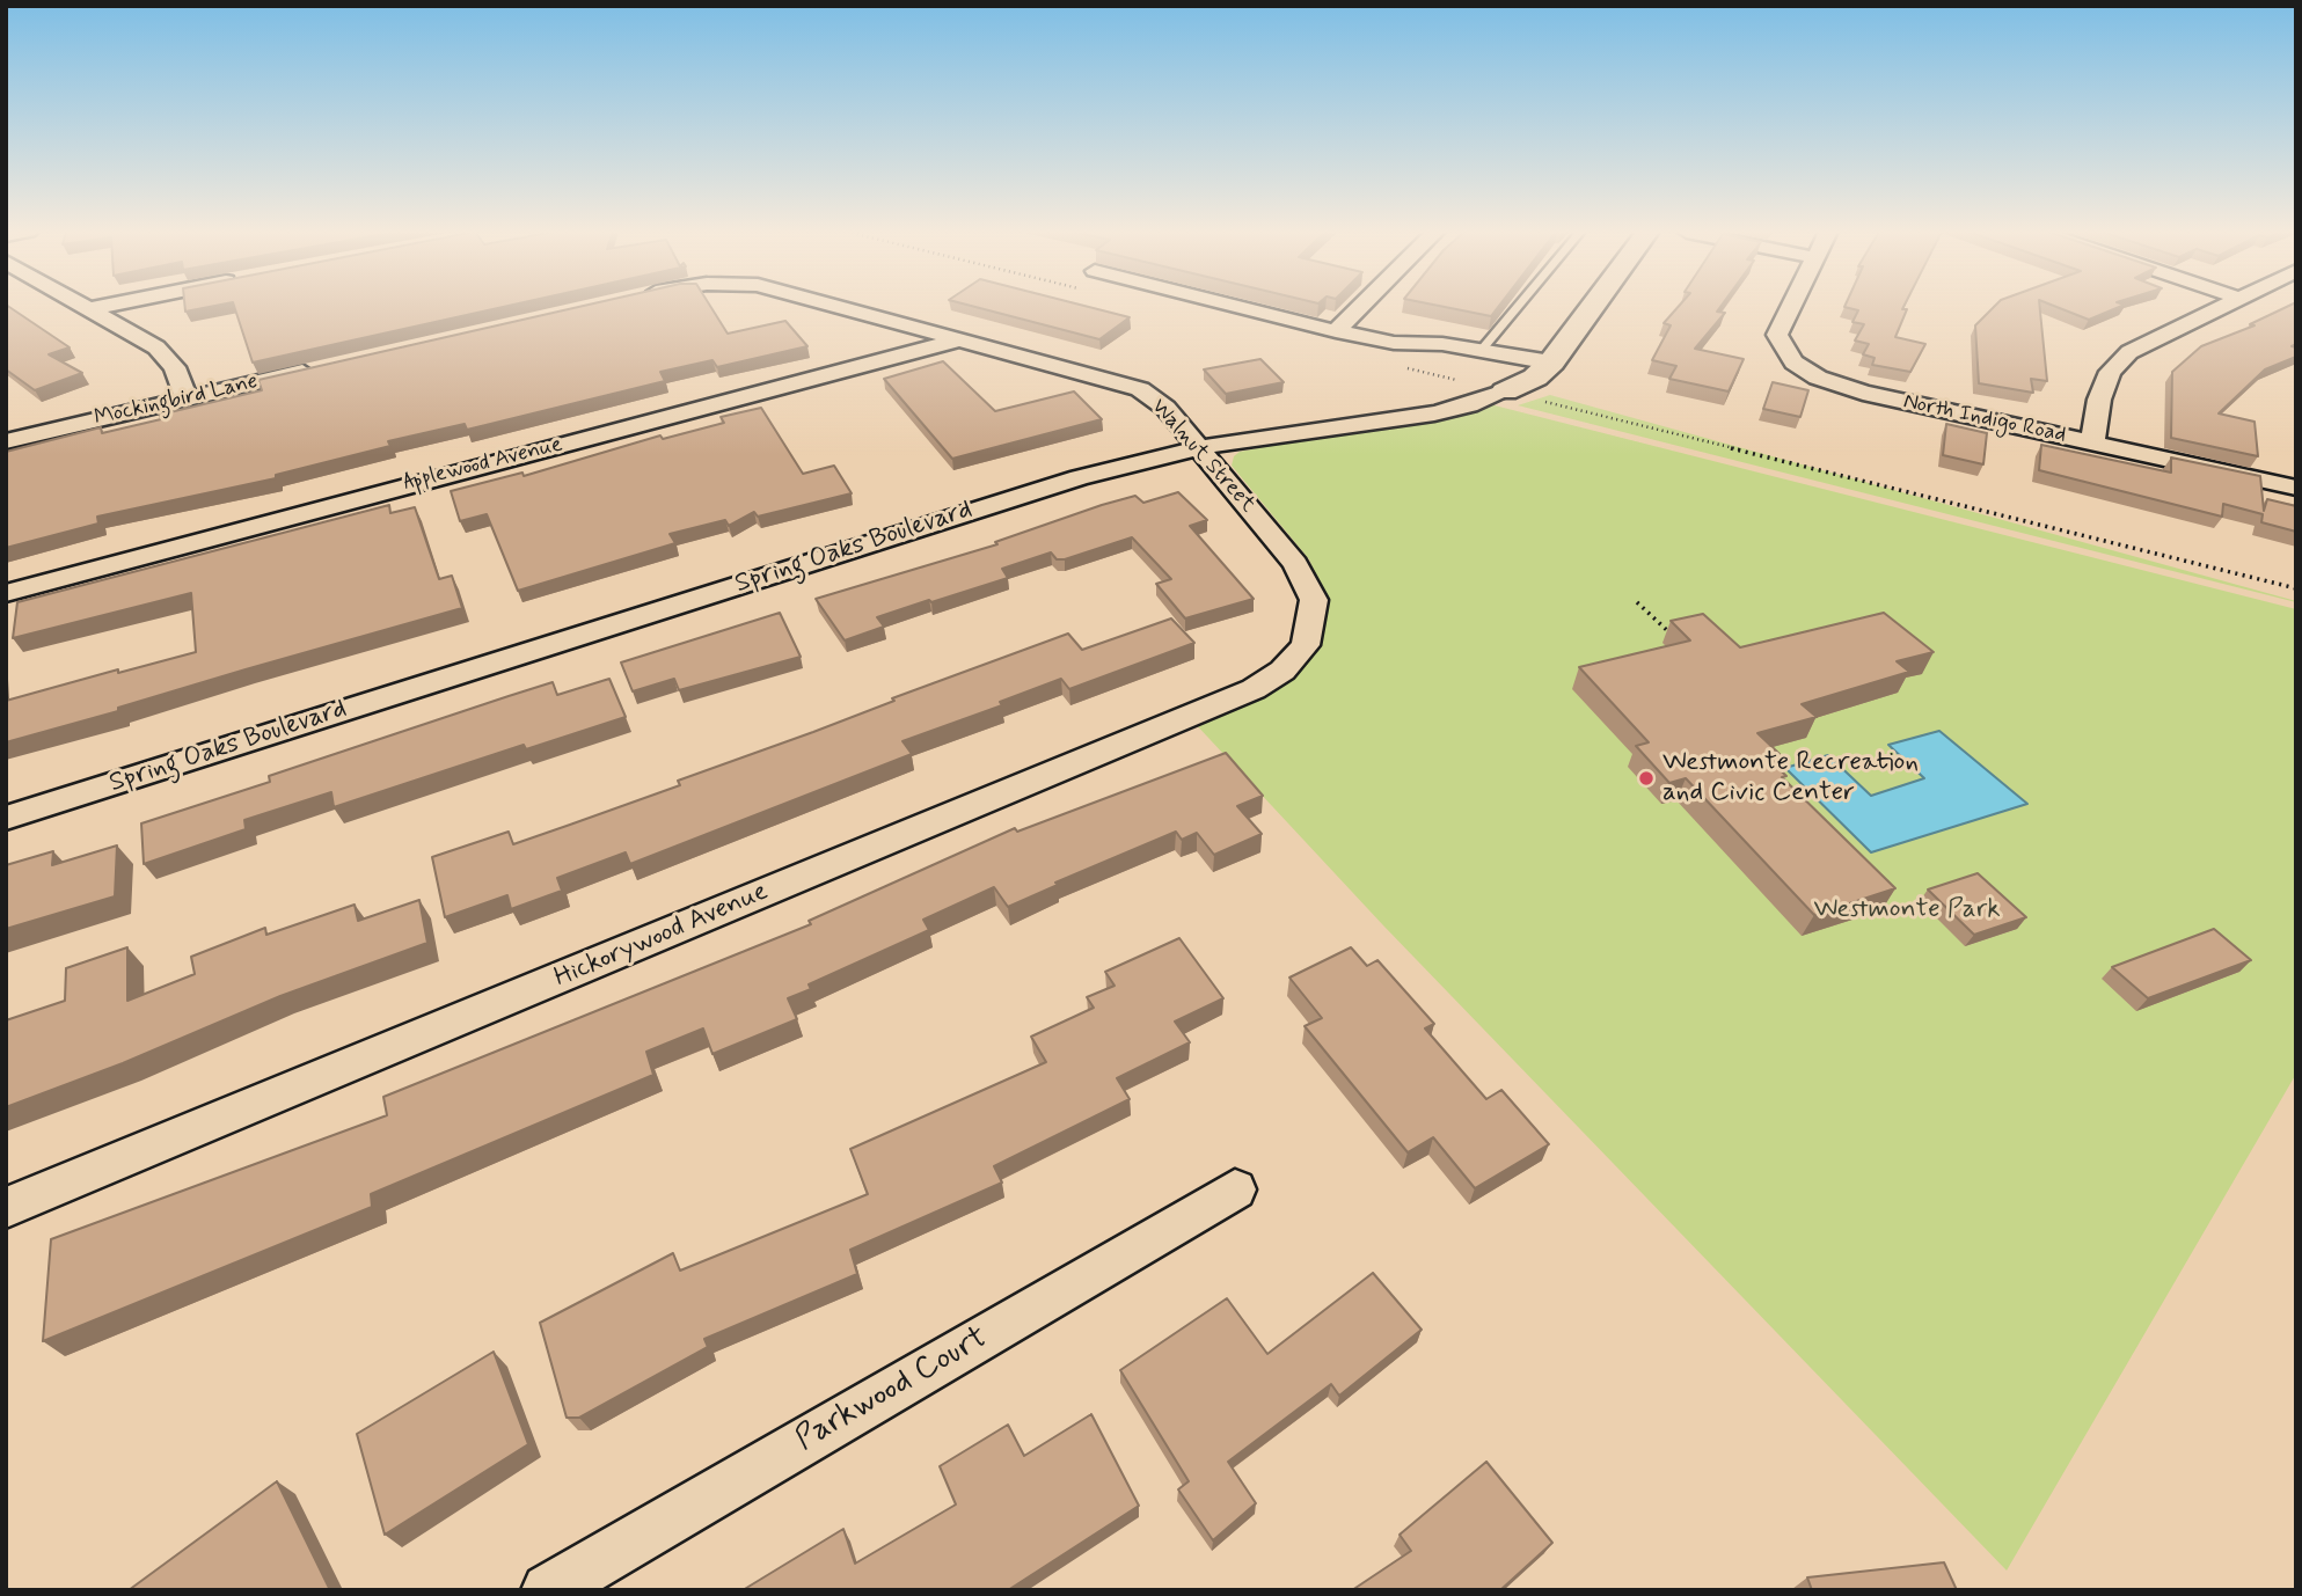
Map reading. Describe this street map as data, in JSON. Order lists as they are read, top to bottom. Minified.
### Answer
{"streets":{"street":["Mockingbird Lane","North Indigo Road","Walnut Street","Applewood Avenue","Spring Oaks Boulevard","Hickorywood Avenue","Parkwood Court"]},"crossings":[["Walnut Street","Applewood Avenue"],["Walnut Street","Spring Oaks Boulevard"],["Walnut Street","Hickorywood Avenue"]],"parks":["Westmonte Park"],"places":["Westmonte Recreation and Civic Center"]}
